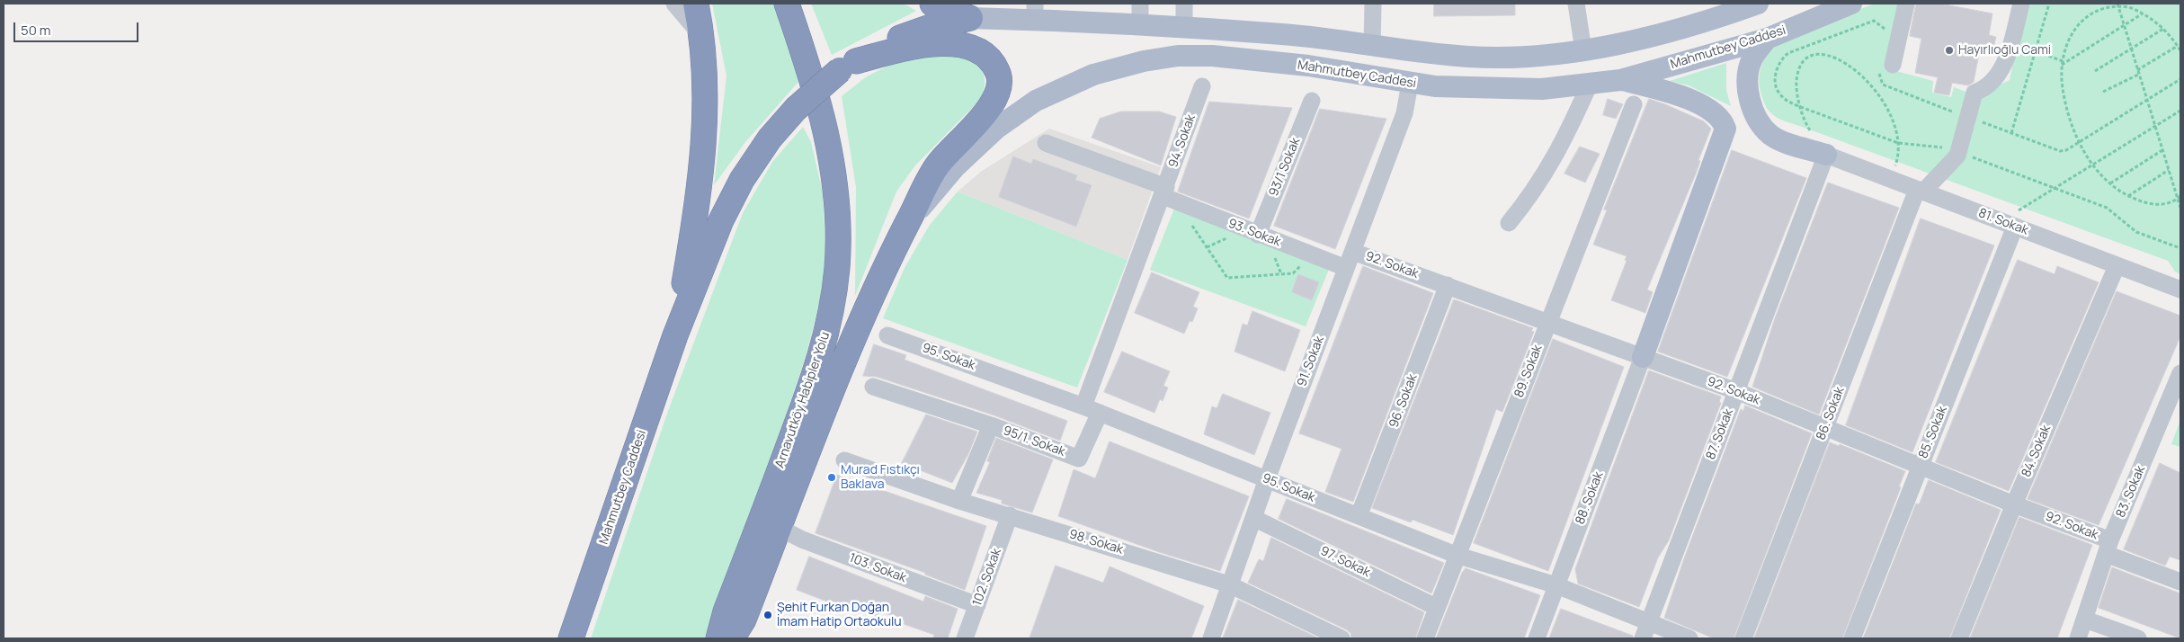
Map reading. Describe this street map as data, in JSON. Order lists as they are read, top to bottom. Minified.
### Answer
{"streets":{"highway":["Mahmutbey Caddesi","Arnavutköy Habipler Yolu"],"street":["94. Sokak","93/1 Sokak","81. Sokak","93. Sokak","92. Sokak","95. Sokak","91. Sokak","89. Sokak","96. Sokak","86. Sokak","85. Sokak","87. Sokak","95/1. Sokak","84. Sokak","83. Sokak","88. Sokak","98. Sokak","97. Sokak","103. Sokak","102. Sokak"]},"crossings":[["Mahmutbey Caddesi","91. Sokak"],["94. Sokak","93. Sokak"],["94. Sokak","95. Sokak"],["93/1 Sokak","93. Sokak"],["81. Sokak","86. Sokak"],["81. Sokak","85. Sokak"],["81. Sokak","87. Sokak"],["81. Sokak","84. Sokak"],["93. Sokak","91. Sokak"],["92. Sokak","91. Sokak"],["92. Sokak","89. Sokak"],["92. Sokak","96. Sokak"],["92. Sokak","86. Sokak"],["92. Sokak","85. Sokak"],["92. Sokak","87. Sokak"],["92. Sokak","84. Sokak"],["92. Sokak","83. Sokak"],["92. Sokak","88. Sokak"],["95. Sokak","91. Sokak"],["95. Sokak","89. Sokak"],["95. Sokak","96. Sokak"],["95. Sokak","87. Sokak"],["95. Sokak","95/1. Sokak"],["95. Sokak","88. Sokak"],["91. Sokak","98. Sokak"],["91. Sokak","97. Sokak"],["89. Sokak","97. Sokak"],["95/1. Sokak","98. Sokak"],["98. Sokak","102. Sokak"],["103. Sokak","102. Sokak"]],"places":["Hayırlıoğlu Cami","Murad Fıstıkçı Baklava","Şehit Furkan Doğan İmam Hatip Ortaokulu"],"scale_bar":"50 m"}
